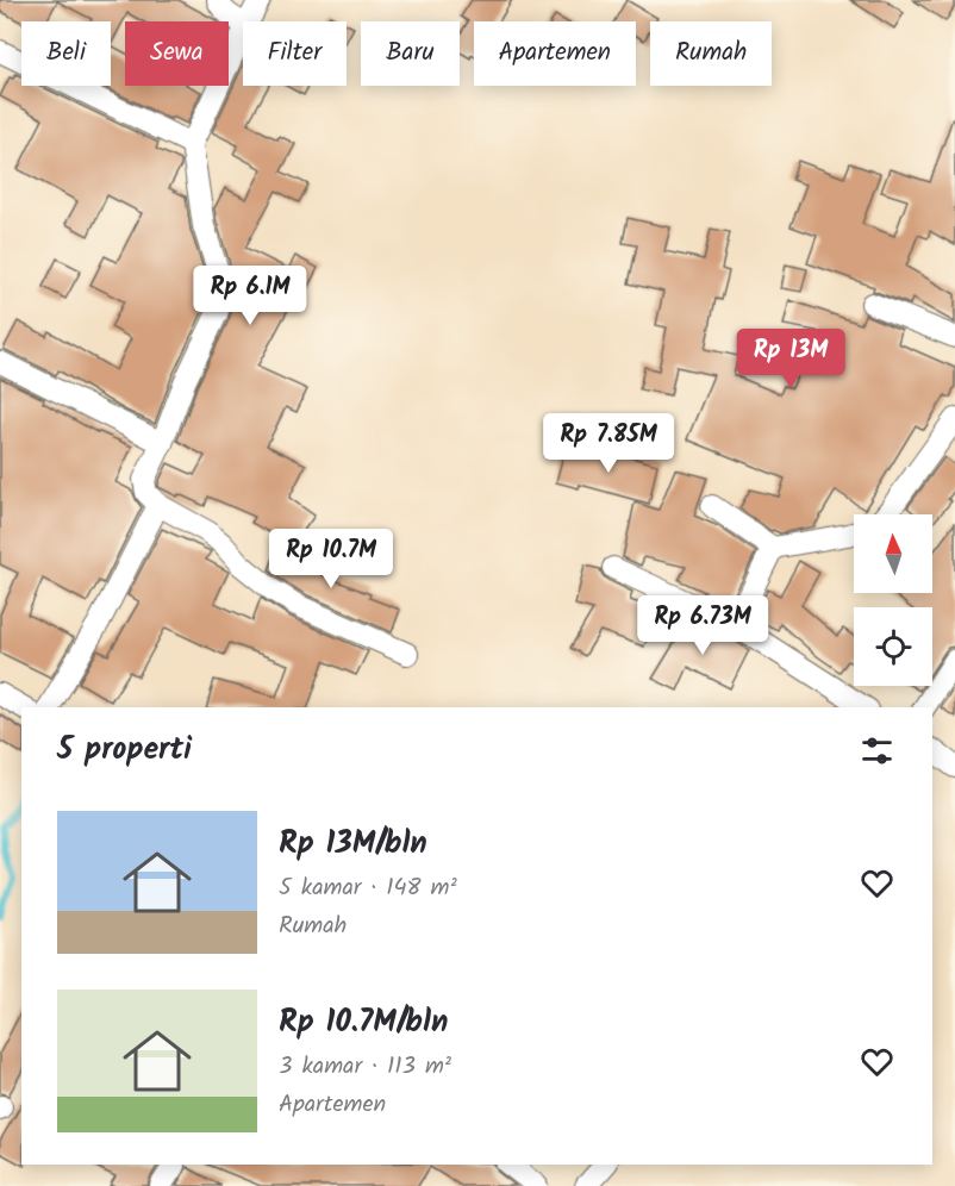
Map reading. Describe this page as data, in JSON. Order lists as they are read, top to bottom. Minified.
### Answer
{"north":"top","page":{"chip":["Beli","Sewa","Filter","Baru","Apartemen","Rumah"],"price":["Rp 6.1M","Rp 13M","Rp 7.85M","Rp 10.7M","Rp 6.73M"],"heading":"5 properti","list":[{"name":"Rp 13M/bln","note":"5 kamar · 148 m² · Rumah"},{"name":"Rp 10.7M/bln","note":"3 kamar · 113 m² · Apartemen"}]}}
